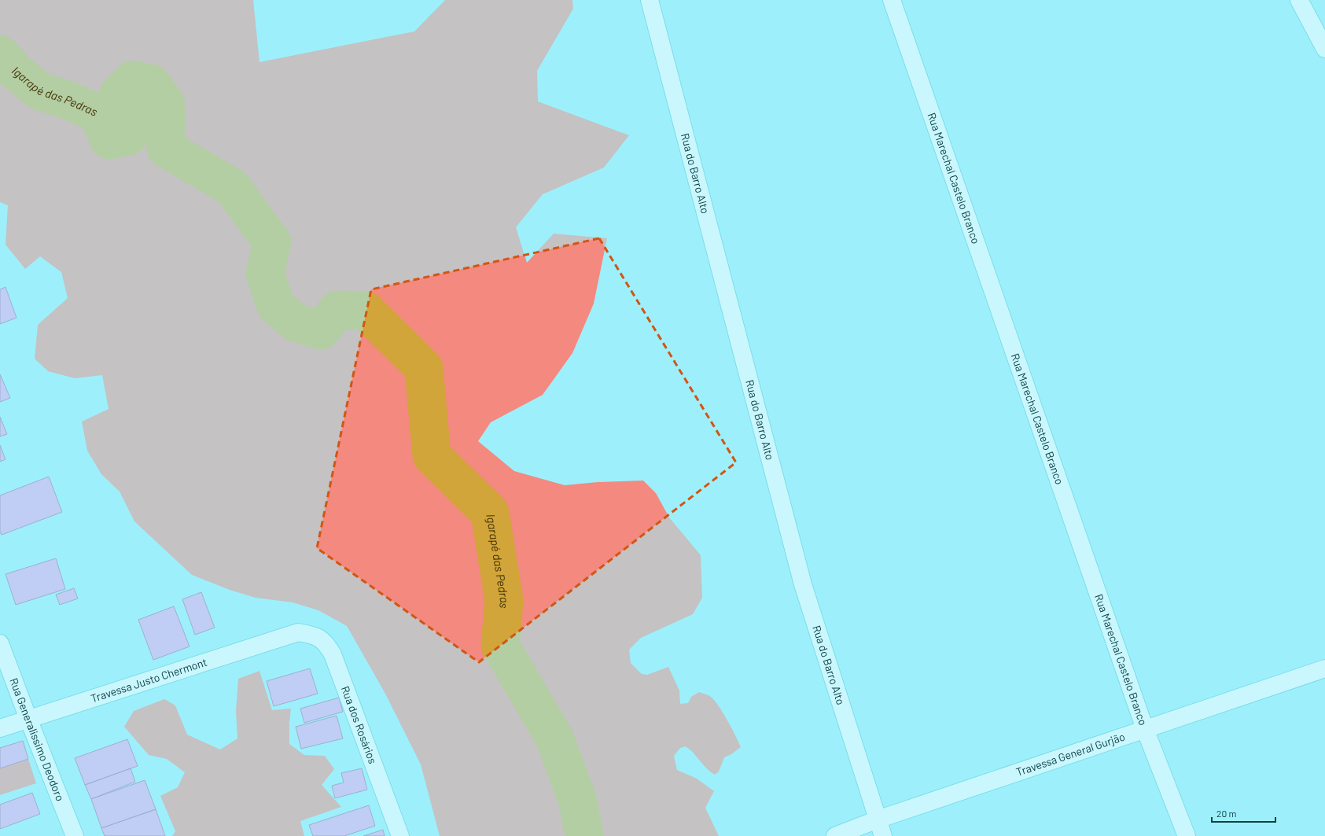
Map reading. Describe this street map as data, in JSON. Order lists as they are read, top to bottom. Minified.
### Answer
{"streets":{"street":["Rua do Barro Alto","Rua Marechal Castelo Branco","Travessa Justo Chermont","Rua dos Rosários","Rua Generalissimo Deodoro","Travessa General Gurjão"]},"crossings":[["Rua do Barro Alto","Travessa General Gurjão"],["Rua Marechal Castelo Branco","Travessa General Gurjão"],["Travessa Justo Chermont","Rua dos Rosários"],["Travessa Justo Chermont","Rua Generalissimo Deodoro"]],"water":["Igarapé das Pedras"],"scale_bar":"20 m"}
